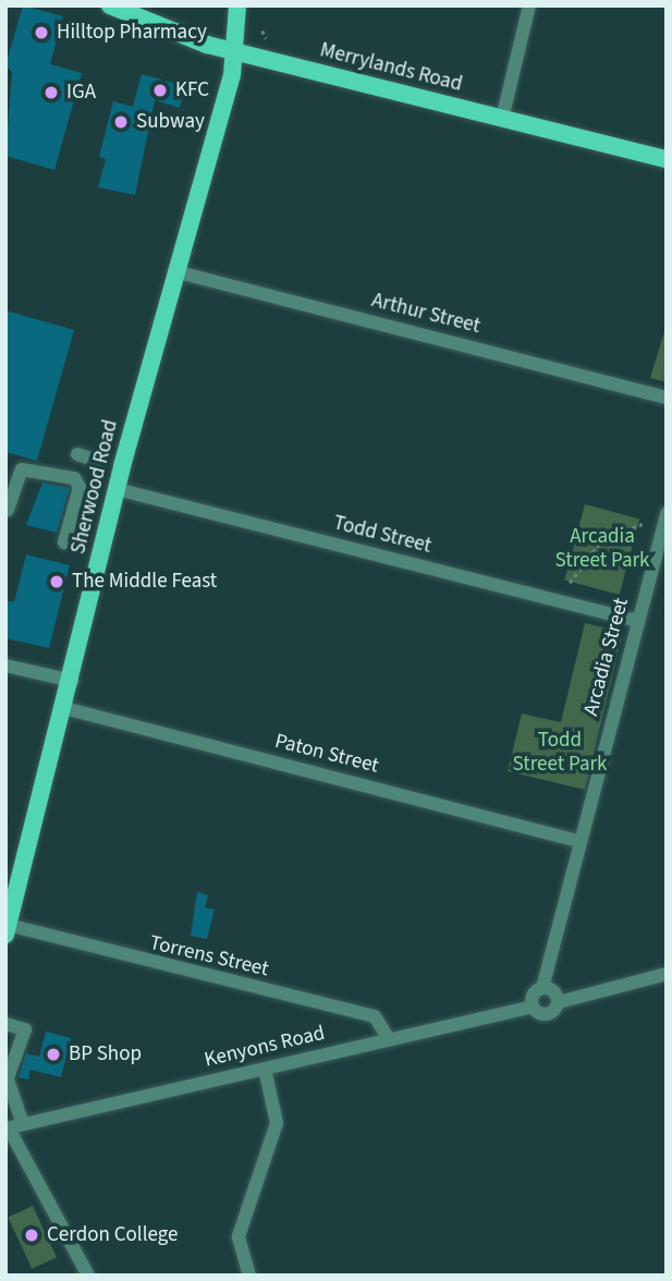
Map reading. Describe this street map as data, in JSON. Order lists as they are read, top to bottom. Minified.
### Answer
{"streets":{"main road":["Merrylands Road","Sherwood Road"],"street":["Arthur Street","Todd Street","Arcadia Street","Paton Street","Torrens Street","Kenyons Road"]},"crossings":[["Merrylands Road","Sherwood Road"],["Arthur Street","Sherwood Road"],["Sherwood Road","Todd Street"],["Sherwood Road","Paton Street"],["Sherwood Road","Torrens Street"],["Todd Street","Arcadia Street"],["Arcadia Street","Paton Street"],["Arcadia Street","Kenyons Road"],["Torrens Street","Kenyons Road"]],"parks":["Arcadia Street Park","Todd Street Park"],"places":["Hilltop Pharmacy","KFC","IGA","Subway","The Middle Feast","BP Shop","Cerdon College"]}
